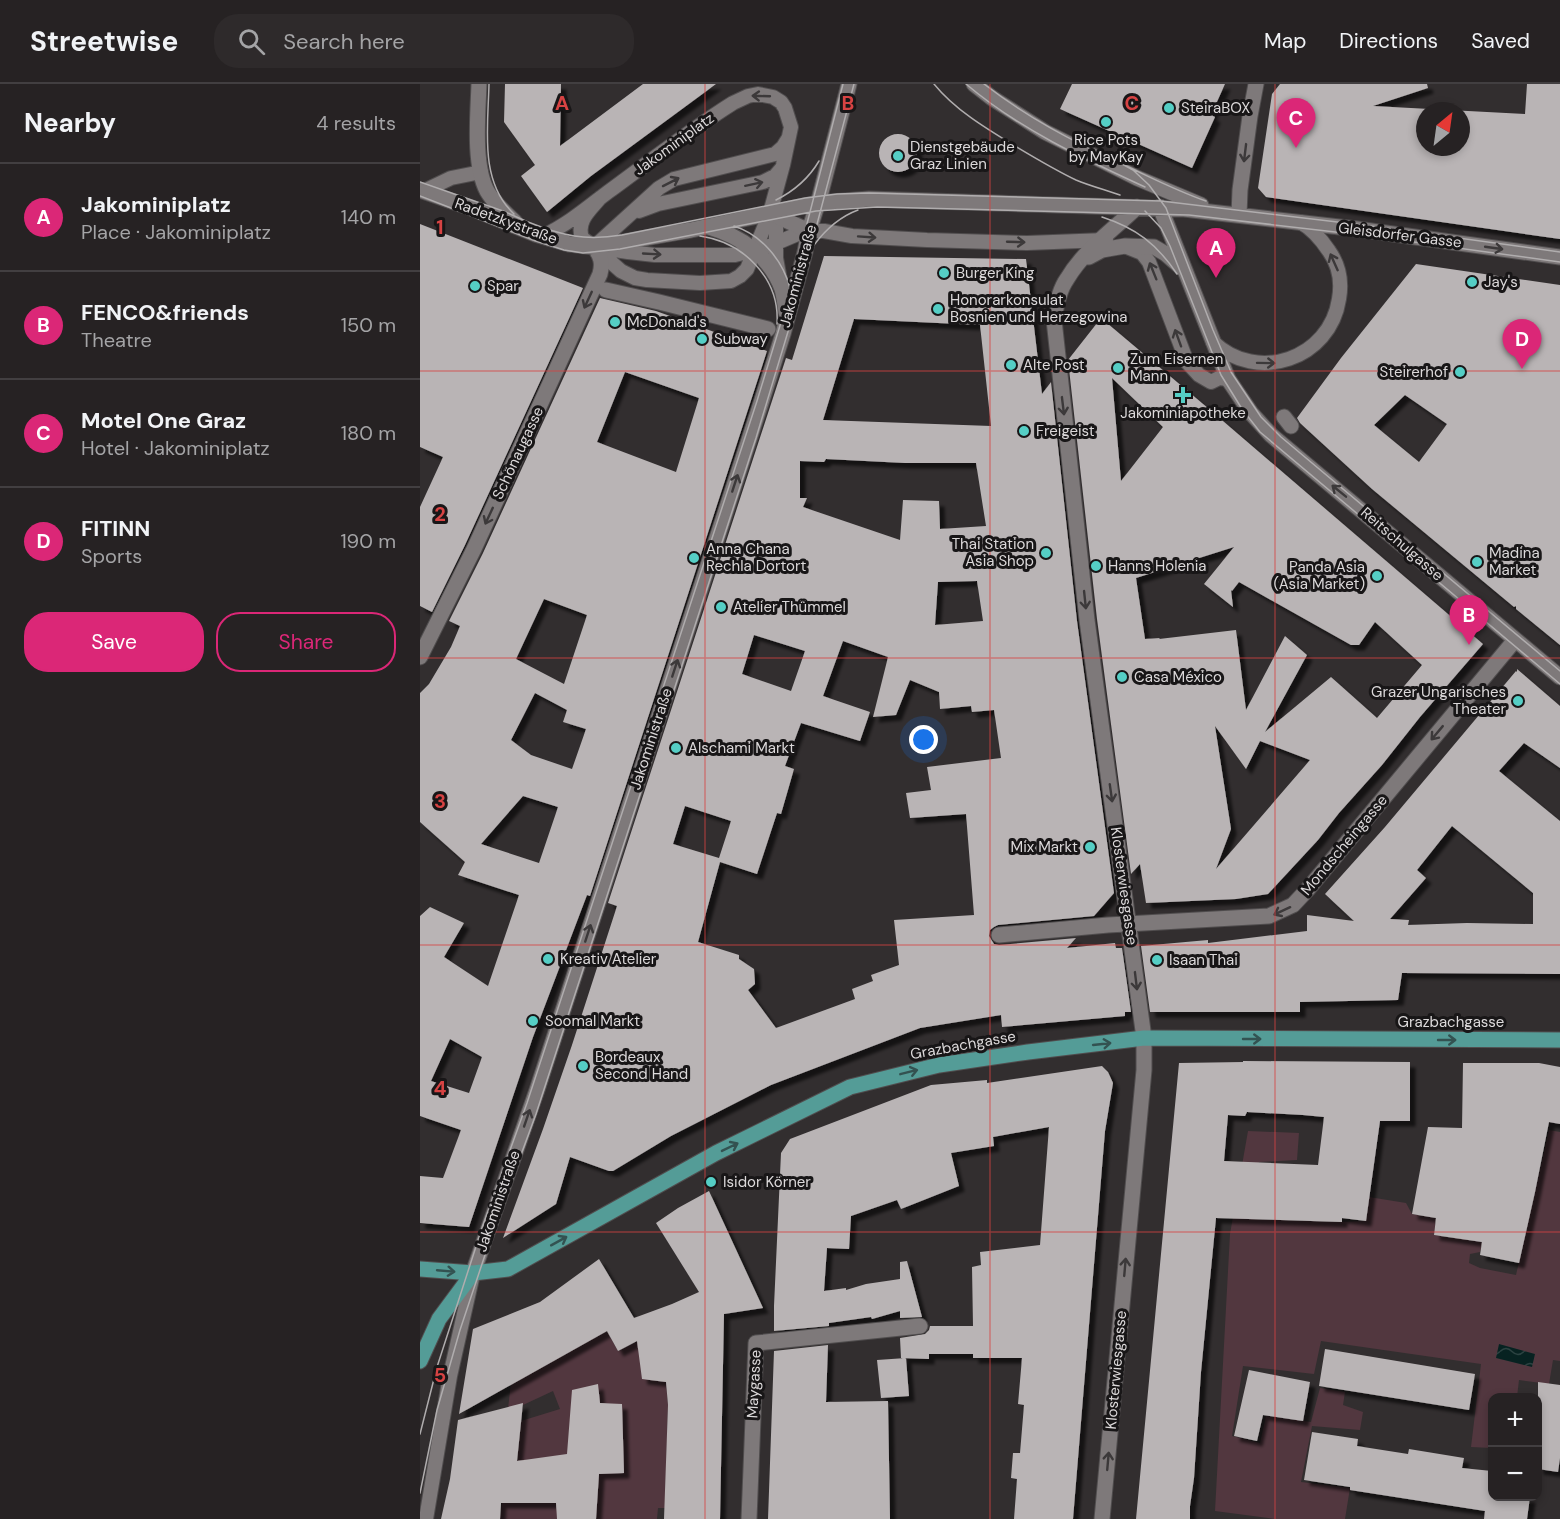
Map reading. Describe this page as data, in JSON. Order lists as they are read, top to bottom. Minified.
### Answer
{"streets":{"main road":["Grazbachgasse"],"street":["Jakominiplatz","Radetzkystraße","Gleisdorfer Gasse","Jakoministraße","Schönaugasse","Reitschulgasse","Mondscheingasse","Klosterwiesgasse","Maygasse"]},"crossings":[["Jakominiplatz","Radetzkystraße"],["Jakominiplatz","Jakoministraße"],["Jakominiplatz","Schönaugasse"],["Jakoministraße","Grazbachgasse"],["Reitschulgasse","Mondscheingasse"],["Mondscheingasse","Klosterwiesgasse"],["Klosterwiesgasse","Grazbachgasse"]],"one_way":["Gleisdorfer Gasse","Jakoministraße","Schönaugasse","Reitschulgasse","Mondscheingasse","Grazbachgasse"],"places":{"other":["SteiraBOX","Rice Pots by MayKay","Dienstgebäude Graz Linien","Burger King","Jay's","Spar","Honorarkonsulat Bosnien und Herzegowina","McDonald's","Subway","Alte Post","Zum Eisernen Mann","Steirerhof","Freigeist","Thai Station Asia Shop","Anna Chana Rechla Dortort","Madina Market","Hanns Holenia","Panda Asia (Asia Market)","Atelier Thümmel","Casa México","Grazer Ungarisches Theater","Alschami Markt","Mix Markt","Kreativ Atelier","Isaan Thai","Soomal Markt","Bordeaux Second Hand","Isidor Körner"],"health":["Jakominiapotheke"]},"north":"top right","page":{"header":"Streetwise","search":"Search here","nav":["Map","Directions","Saved"],"heading":["Nearby","4 results"],"pins":["C","A","D","B"],"list":[{"mark":"A","name":"Jakominiplatz","note":"Place · Jakominiplatz","value":"140 m"},{"mark":"B","name":"FENCO&friends","note":"Theatre","value":"150 m"},{"mark":"C","name":"Motel One Graz","note":"Hotel · Jakominiplatz","value":"180 m"},{"mark":"D","name":"FITINN","note":"Sports","value":"190 m"}],"buttons":["Save","Share"],"map_buttons":["+","−"]},"grid":{"columns":["A","B","C"],"rows":["1","2","3","4","5"]}}
